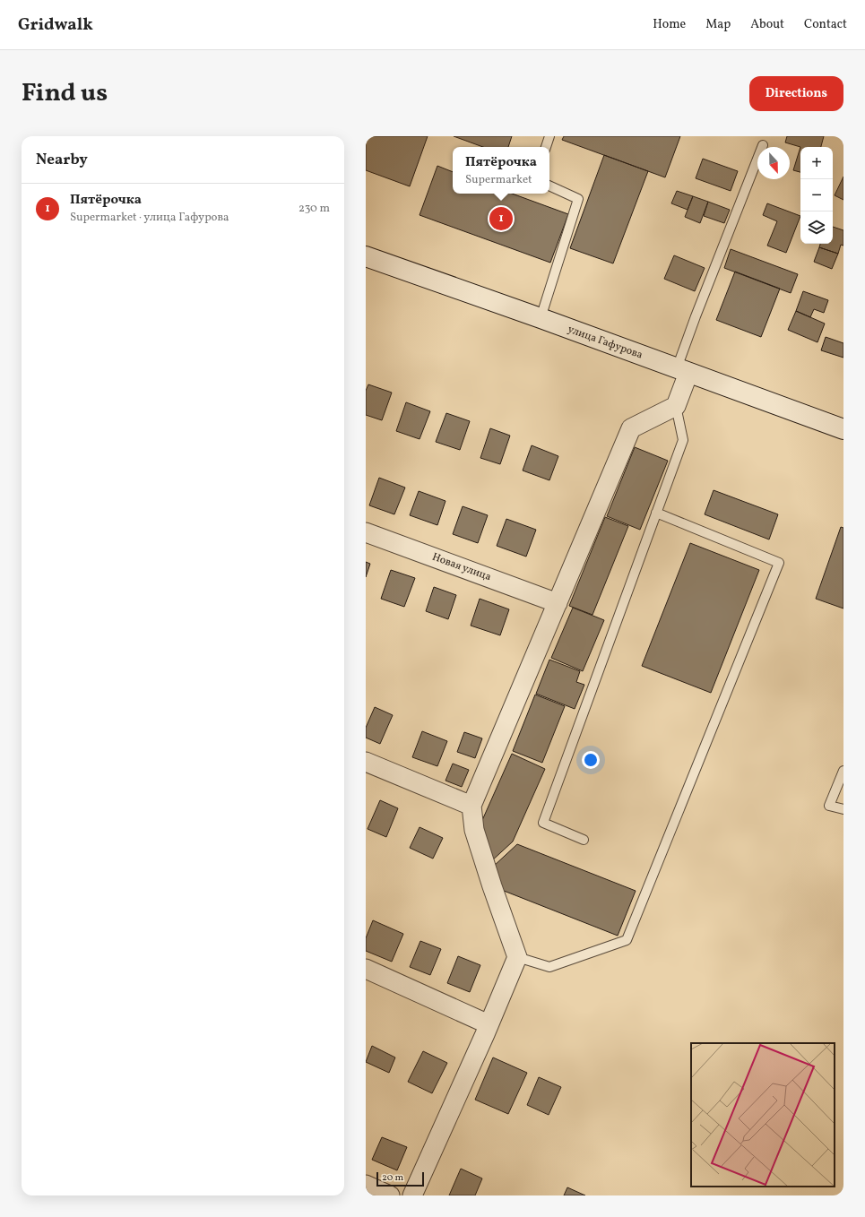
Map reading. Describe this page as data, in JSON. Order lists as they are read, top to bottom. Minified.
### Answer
{"streets":{"main road":["улица Гафурова"],"street":["Новая улица"]},"scale_bar":"20 m","north":"bottom","page":{"header":"Gridwalk","nav":["Home","Map","About","Contact"],"title":"Find us","buttons":"Directions","heading":"Nearby","map_buttons":["+","−"],"popup":["Пятёрочка","Supermarket"],"list":[{"mark":"1","name":"Пятёрочка","note":"Supermarket · улица Гафурова","value":"230 m"}],"pins":"1","scale":"20 m"}}
